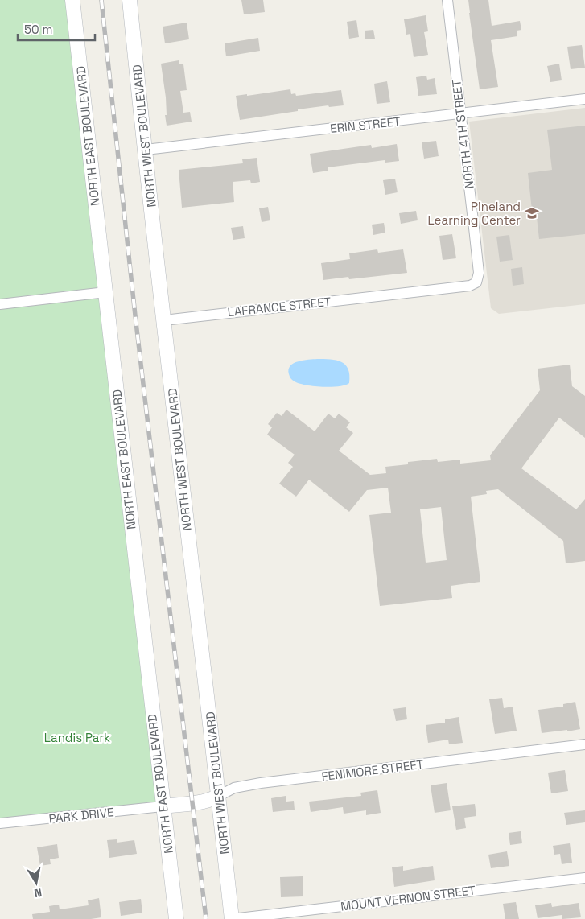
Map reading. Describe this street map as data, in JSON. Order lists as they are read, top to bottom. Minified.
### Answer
{"streets":{"main road":["NORTH EAST BOULEVARD","NORTH WEST BOULEVARD","FENIMORE STREET"],"street":["ERIN STREET","NORTH 4TH STREET","LAFRANCE STREET","PARK DRIVE","MOUNT VERNON STREET"]},"crossings":[["ERIN STREET","NORTH 4TH STREET"],["ERIN STREET","NORTH WEST BOULEVARD"],["NORTH 4TH STREET","LAFRANCE STREET"],["NORTH EAST BOULEVARD","FENIMORE STREET"],["NORTH EAST BOULEVARD","PARK DRIVE"],["NORTH WEST BOULEVARD","LAFRANCE STREET"],["NORTH WEST BOULEVARD","FENIMORE STREET"],["NORTH WEST BOULEVARD","MOUNT VERNON STREET"],["FENIMORE STREET","PARK DRIVE"]],"parks":["Landis Park"],"places":{"school or university":["Pineland Learning Center"]},"scale_bar":"50 m","north":"bottom"}
